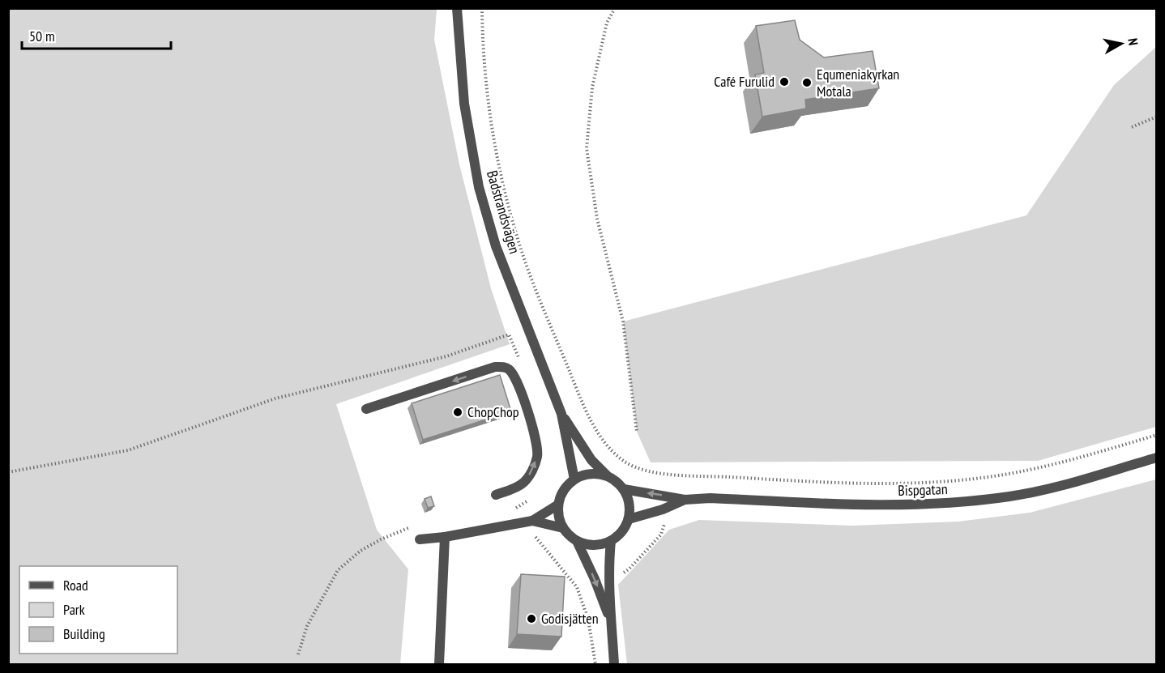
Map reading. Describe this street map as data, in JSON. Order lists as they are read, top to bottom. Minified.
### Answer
{"streets":{"street":["Badstrandsvägen","Bispgatan"]},"crossings":[["Badstrandsvägen","Bispgatan"]],"places":["Café Furulid","Equmeniakyrkan Motala","ChopChop","Godisjätten"],"legend":["Road","Park","Building"],"scale_bar":"50 m","north":"right"}
